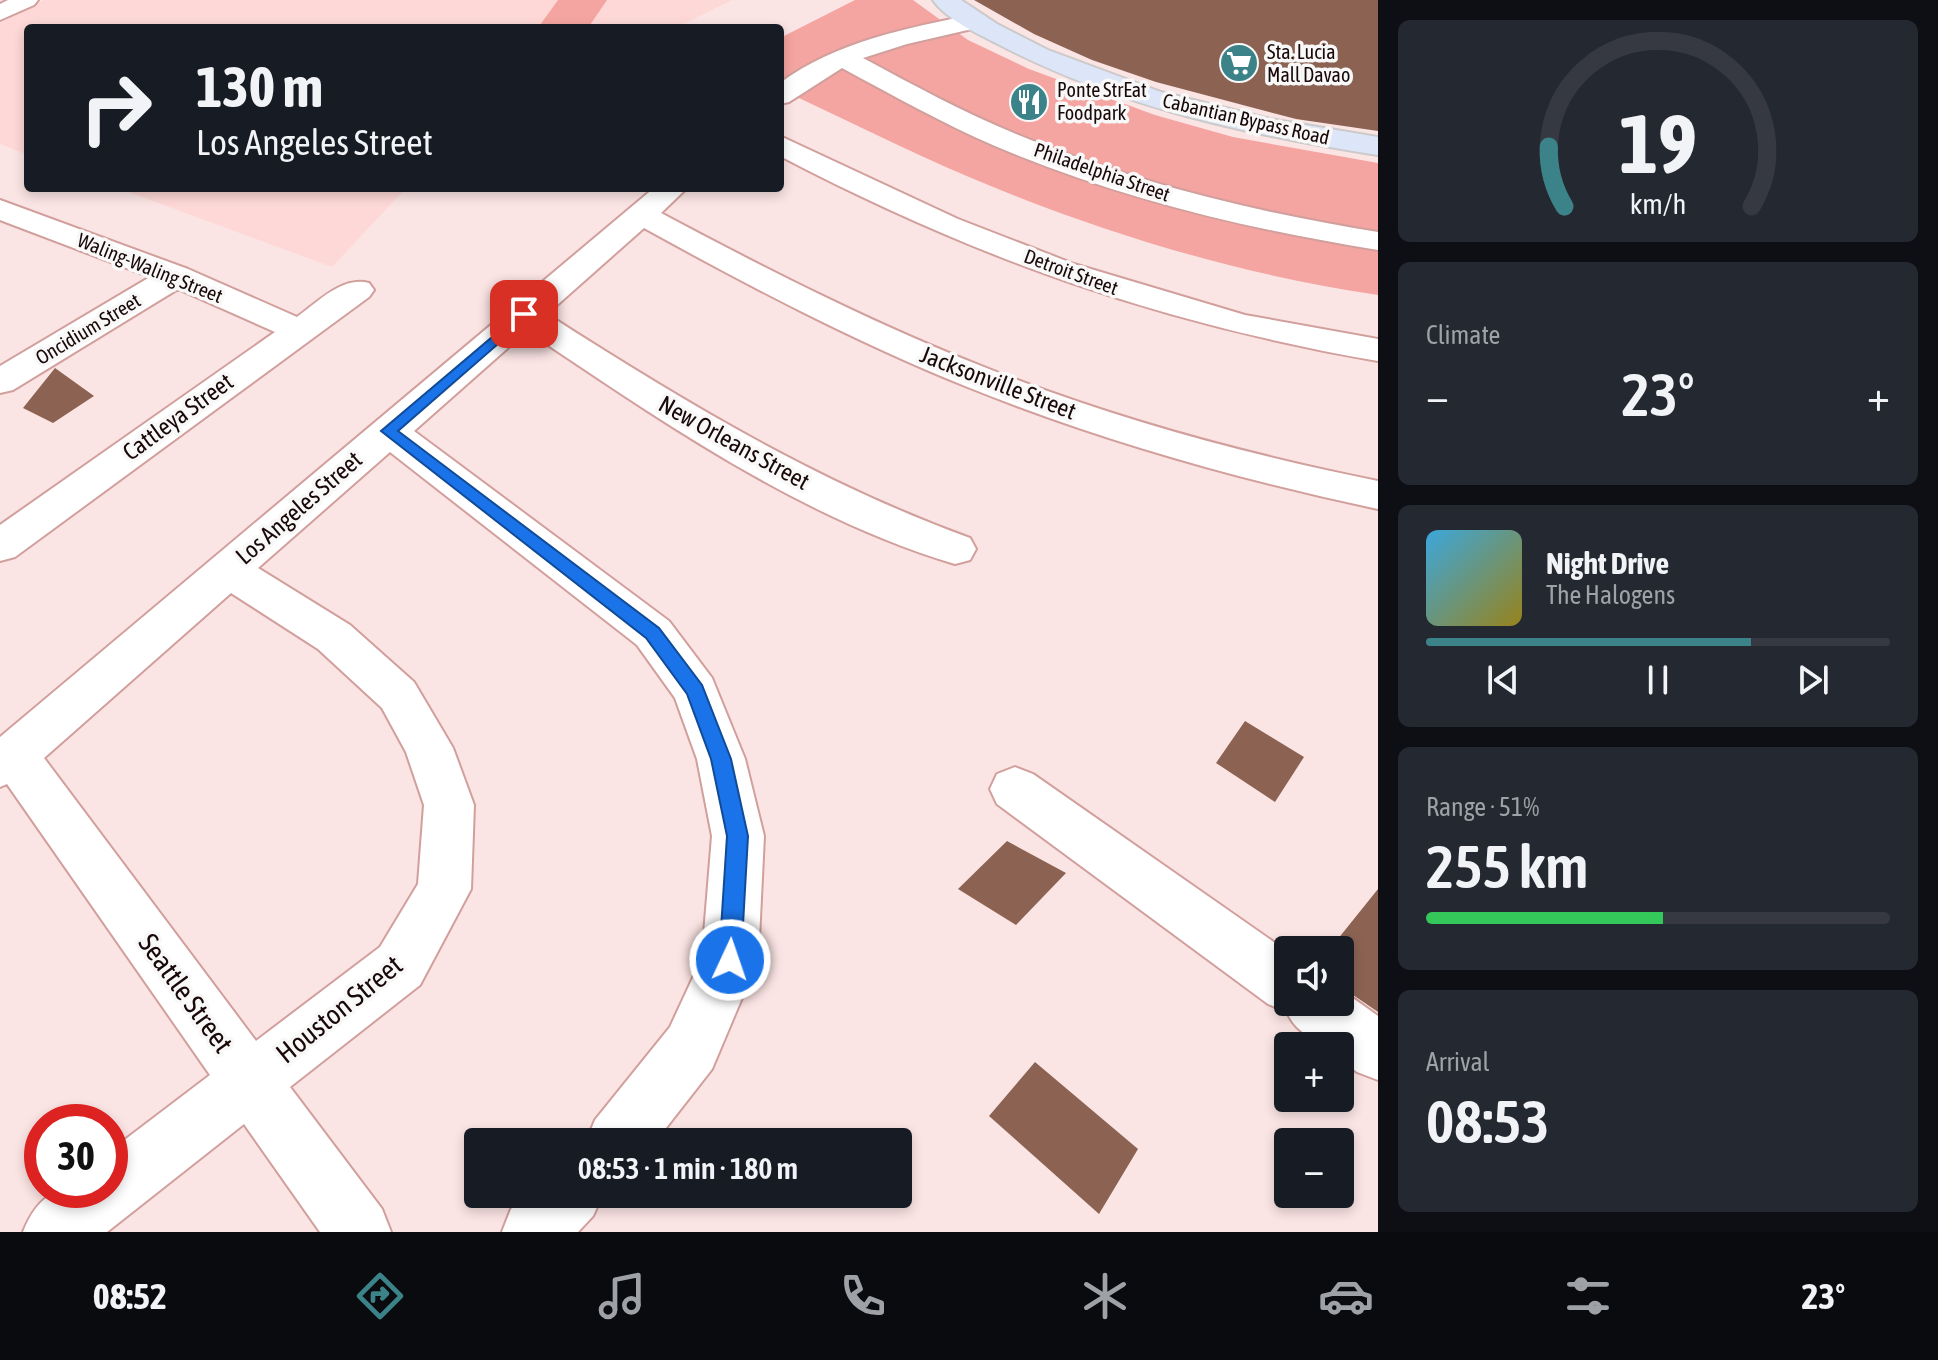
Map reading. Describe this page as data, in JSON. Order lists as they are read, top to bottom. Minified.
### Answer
{"streets":{"main road":["Cabantian Bypass Road"],"street":["Philadelphia Street","Waling-Waling Street","Detroit Street","Oncidium Street","Jacksonville Street","Cattleya Street","New Orleans Street","Los Angeles Street","Seattle Street","Houston Street"]},"crossings":[["Waling-Waling Street","Oncidium Street"],["Waling-Waling Street","Cattleya Street"],["Jacksonville Street","Los Angeles Street"],["New Orleans Street","Los Angeles Street"],["Los Angeles Street","Seattle Street"],["Los Angeles Street","Houston Street"],["Seattle Street","Houston Street"]],"places":{"supermarket":["Sta. Lucia Mall Davao"],"restaurant":["Ponte StrEat Foodpark"]},"page":{"turn":["130 m","Los Angeles Street"],"tile":["Climate",["Range · 51%","255 km"],["Arrival","08:53"]],"heat":["−","23°","+"],"song":["Night Drive","The Halogens"],"map_buttons":["+","−"],"limit":"30","trip":"08:53 · 1 min · 180 m","tabs":["08:52","23°"],"gauge":["19","km/h"]}}
